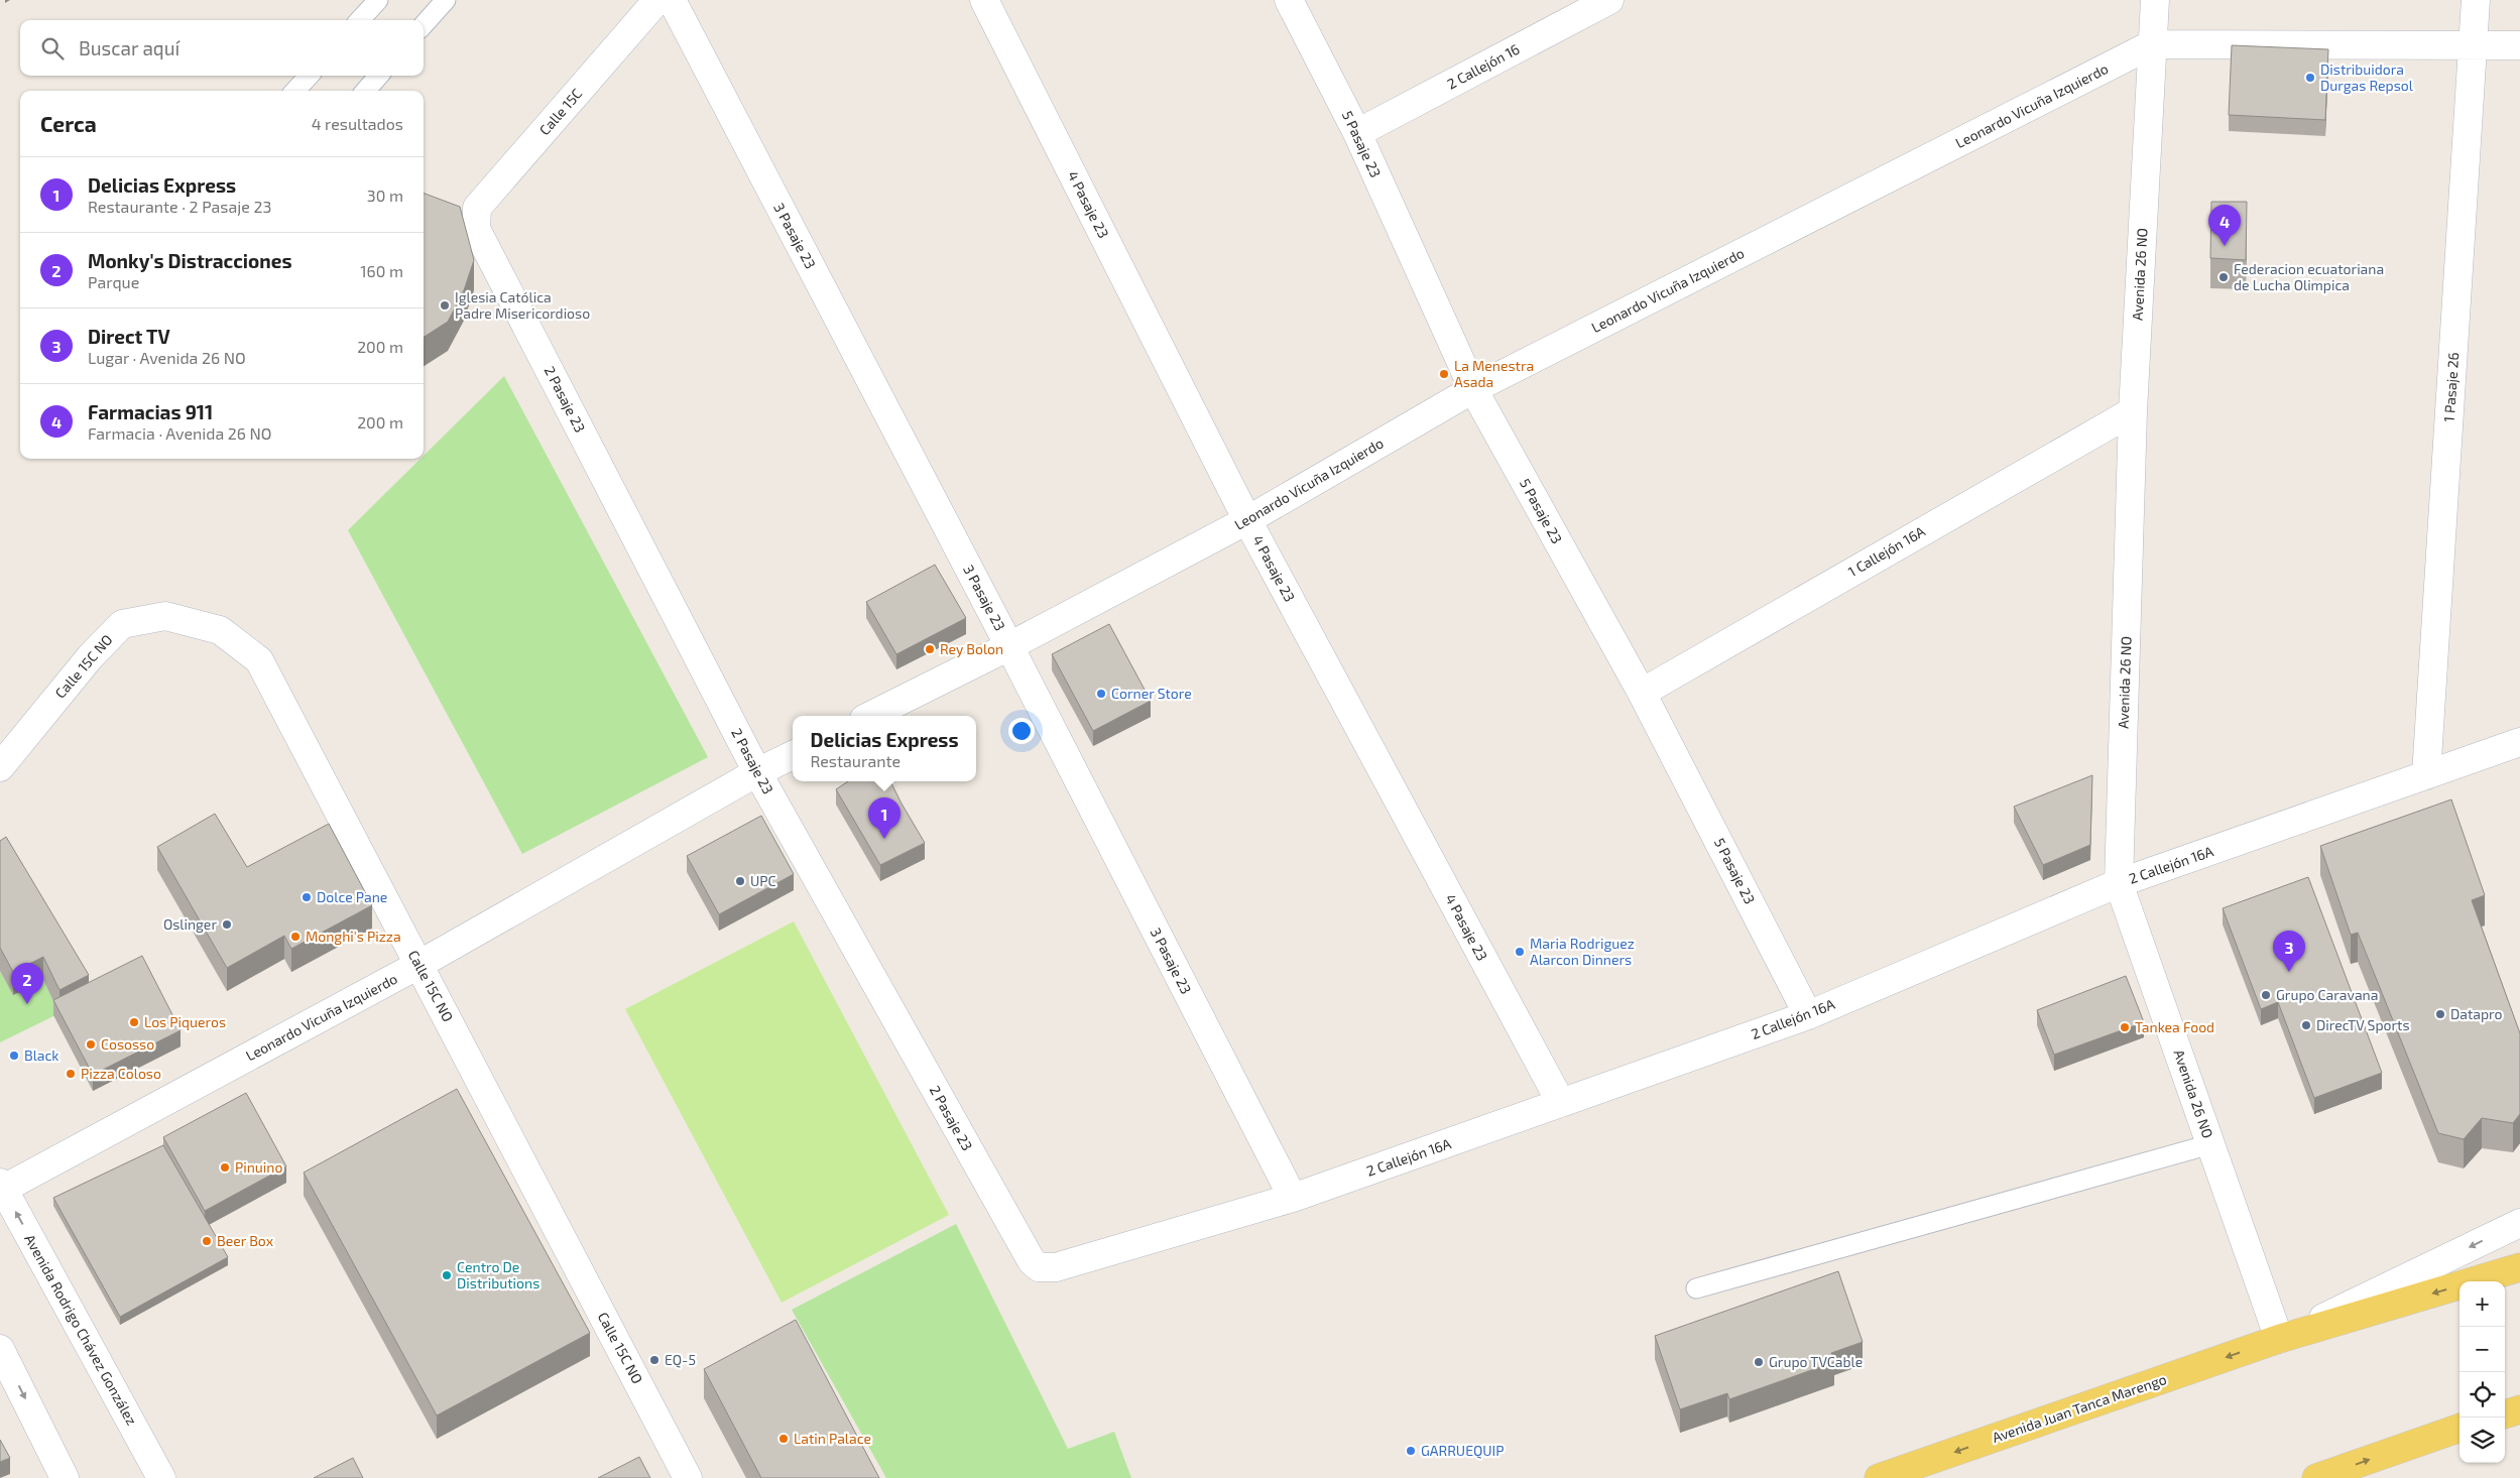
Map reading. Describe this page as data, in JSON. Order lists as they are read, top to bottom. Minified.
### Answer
{"streets":{"main road":["Avenida Juan Tanca Marengo"],"street":["2 Callejón 16","Leonardo Vicuña Izquierdo","Calle 15C","5 Pasaje 23","4 Pasaje 23","3 Pasaje 23","Avenida 26 NO","1 Pasaje 26","2 Pasaje 23","1 Callejón 16A","Calle 15C NO","2 Callejón 16A","Avenida Rodrigo Chávez González"]},"crossings":[["2 Callejón 16","5 Pasaje 23"],["Leonardo Vicuña Izquierdo","5 Pasaje 23"],["Leonardo Vicuña Izquierdo","4 Pasaje 23"],["Leonardo Vicuña Izquierdo","3 Pasaje 23"],["Leonardo Vicuña Izquierdo","Avenida 26 NO"],["Leonardo Vicuña Izquierdo","1 Pasaje 26"],["Leonardo Vicuña Izquierdo","2 Pasaje 23"],["Leonardo Vicuña Izquierdo","Calle 15C NO"],["Leonardo Vicuña Izquierdo","Avenida Rodrigo Chávez González"],["Calle 15C","2 Pasaje 23"],["5 Pasaje 23","1 Callejón 16A"],["5 Pasaje 23","2 Callejón 16A"],["4 Pasaje 23","2 Callejón 16A"],["3 Pasaje 23","2 Callejón 16A"],["Avenida 26 NO","1 Callejón 16A"],["Avenida 26 NO","2 Callejón 16A"],["Avenida 26 NO","Avenida Juan Tanca Marengo"],["1 Pasaje 26","2 Callejón 16A"],["2 Pasaje 23","2 Callejón 16A"]],"one_way":["Avenida Juan Tanca Marengo"],"places":["Distribuidora Durgas Repsol","Federacion ecuatoriana de Lucha Olimpica","Iglesia Católica Padre Misericordioso","La Menestra Asada","Rey Bolon","Corner Store","UPC","Dolce Pane","Oslinger","Monghi's Pizza","Maria Rodriguez Alarcon Dinners","Grupo Caravana","Datapro","Los Piqueros","DirecTV Sports","Tankea Food","Cososso","Black","Pizza Coloso","Pinuino","Beer Box","Centro De Distributions","EQ-5","Grupo TVCable","Latin Palace","GARRUEQUIP"],"page":{"search":"Buscar aquí","heading":["Cerca","4 resultados"],"list":[{"mark":"1","name":"Delicias Express","note":"Restaurante · 2 Pasaje 23","value":"30 m"},{"mark":"2","name":"Monky's Distracciones","note":"Parque","value":"160 m"},{"mark":"3","name":"Direct TV","note":"Lugar · Avenida 26 NO","value":"200 m"},{"mark":"4","name":"Farmacias 911","note":"Farmacia · Avenida 26 NO","value":"200 m"}],"pins":["4","1","3","2"],"popup":["Delicias Express","Restaurante"],"map_buttons":["+","−"]}}
